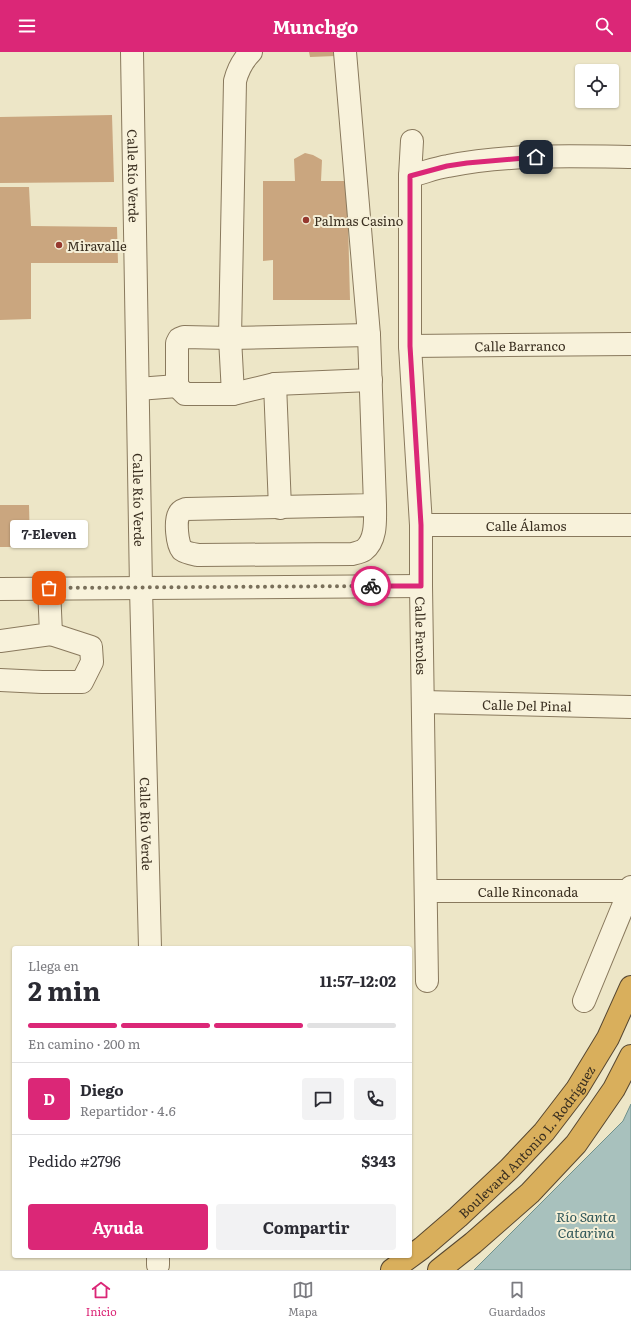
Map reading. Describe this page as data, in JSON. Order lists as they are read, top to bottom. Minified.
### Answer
{"streets":{"highway":["Boulevard Antonio L. Rodríguez"],"street":["Calle Río Verde","Calle Barranco","Calle Álamos","Calle Faroles","Calle Del Pinal","Calle Rinconada"]},"crossings":[["Calle Barranco","Calle Faroles"],["Calle Álamos","Calle Faroles"],["Calle Faroles","Calle Del Pinal"],["Calle Faroles","Calle Rinconada"]],"water":["Río Santa Catarina"],"places":["Palmas Casino","Miravalle","7-Eleven"],"page":{"header":"Munchgo","bubble":"7-Eleven","heading":["2 min","Llega en","11:57–12:02"],"panel":["Diego","Repartidor · 4.6","Pedido #2796","$343"],"bar":"En camino · 200 m","round":"D","buttons":["Ayuda","Compartir"],"tabs":["Inicio","Mapa","Guardados"]}}
